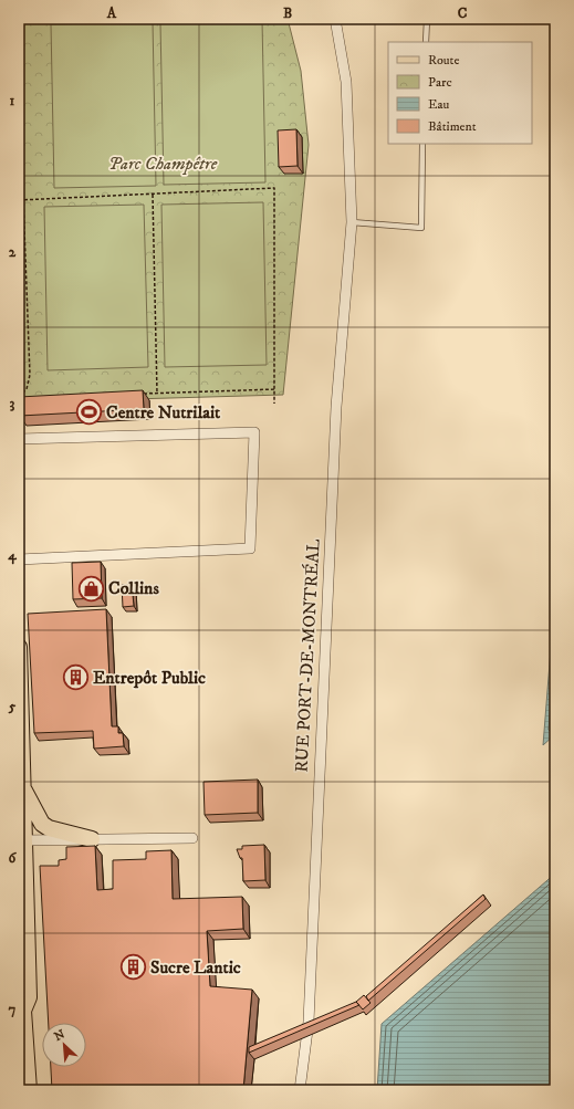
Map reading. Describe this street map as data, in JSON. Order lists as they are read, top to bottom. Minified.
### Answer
{"streets":{"street":["RUE PORT-DE-MONTRÉAL"]},"parks":["Parc Champêtre"],"places":{"sports":["Centre Nutrilait"],"shop":["Collins"],"building":["Entrepôt Public","Sucre Lantic"]},"legend":["Route","Parc","Eau","Bâtiment"],"north":"top left","grid":{"columns":["A","B","C"],"rows":["1","2","3","4","5","6","7"]}}
